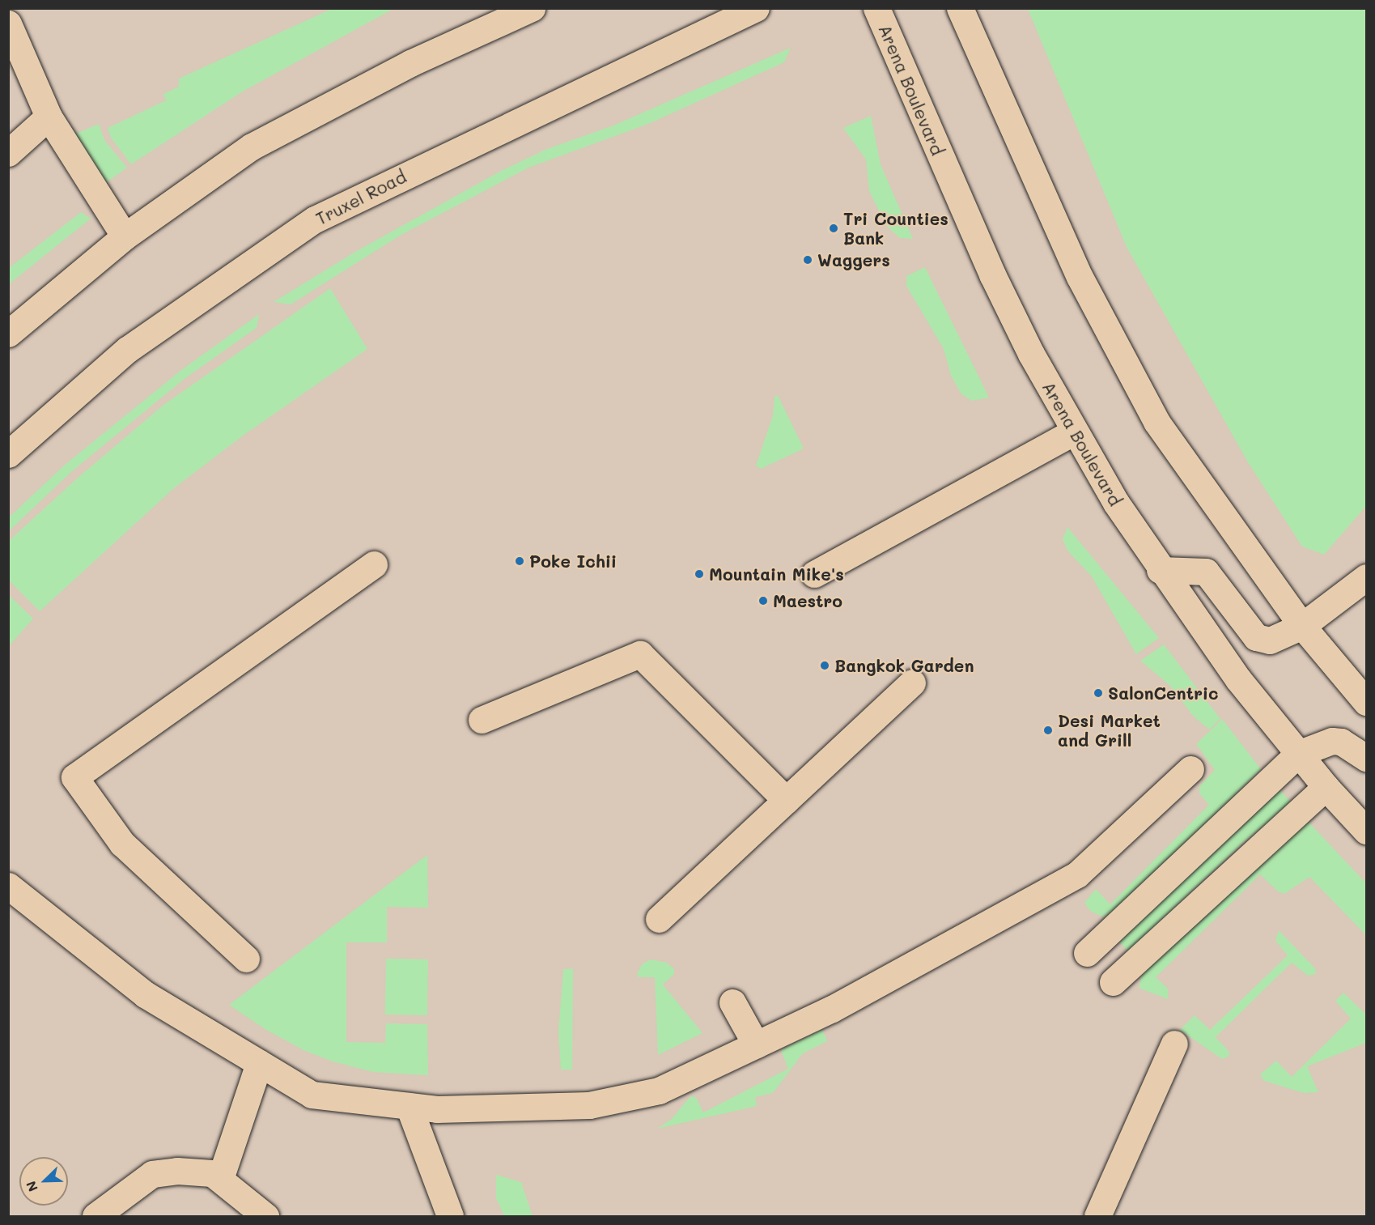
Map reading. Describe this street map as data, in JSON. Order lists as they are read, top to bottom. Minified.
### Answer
{"streets":{"main road":["Arena Boulevard","Truxel Road"]},"places":["Tri Counties Bank","Waggers","Poke Ichii","Mountain Mike's","Maestro","Bangkok Garden","SalonCentric","Desi Market and Grill"],"north":"bottom left"}
